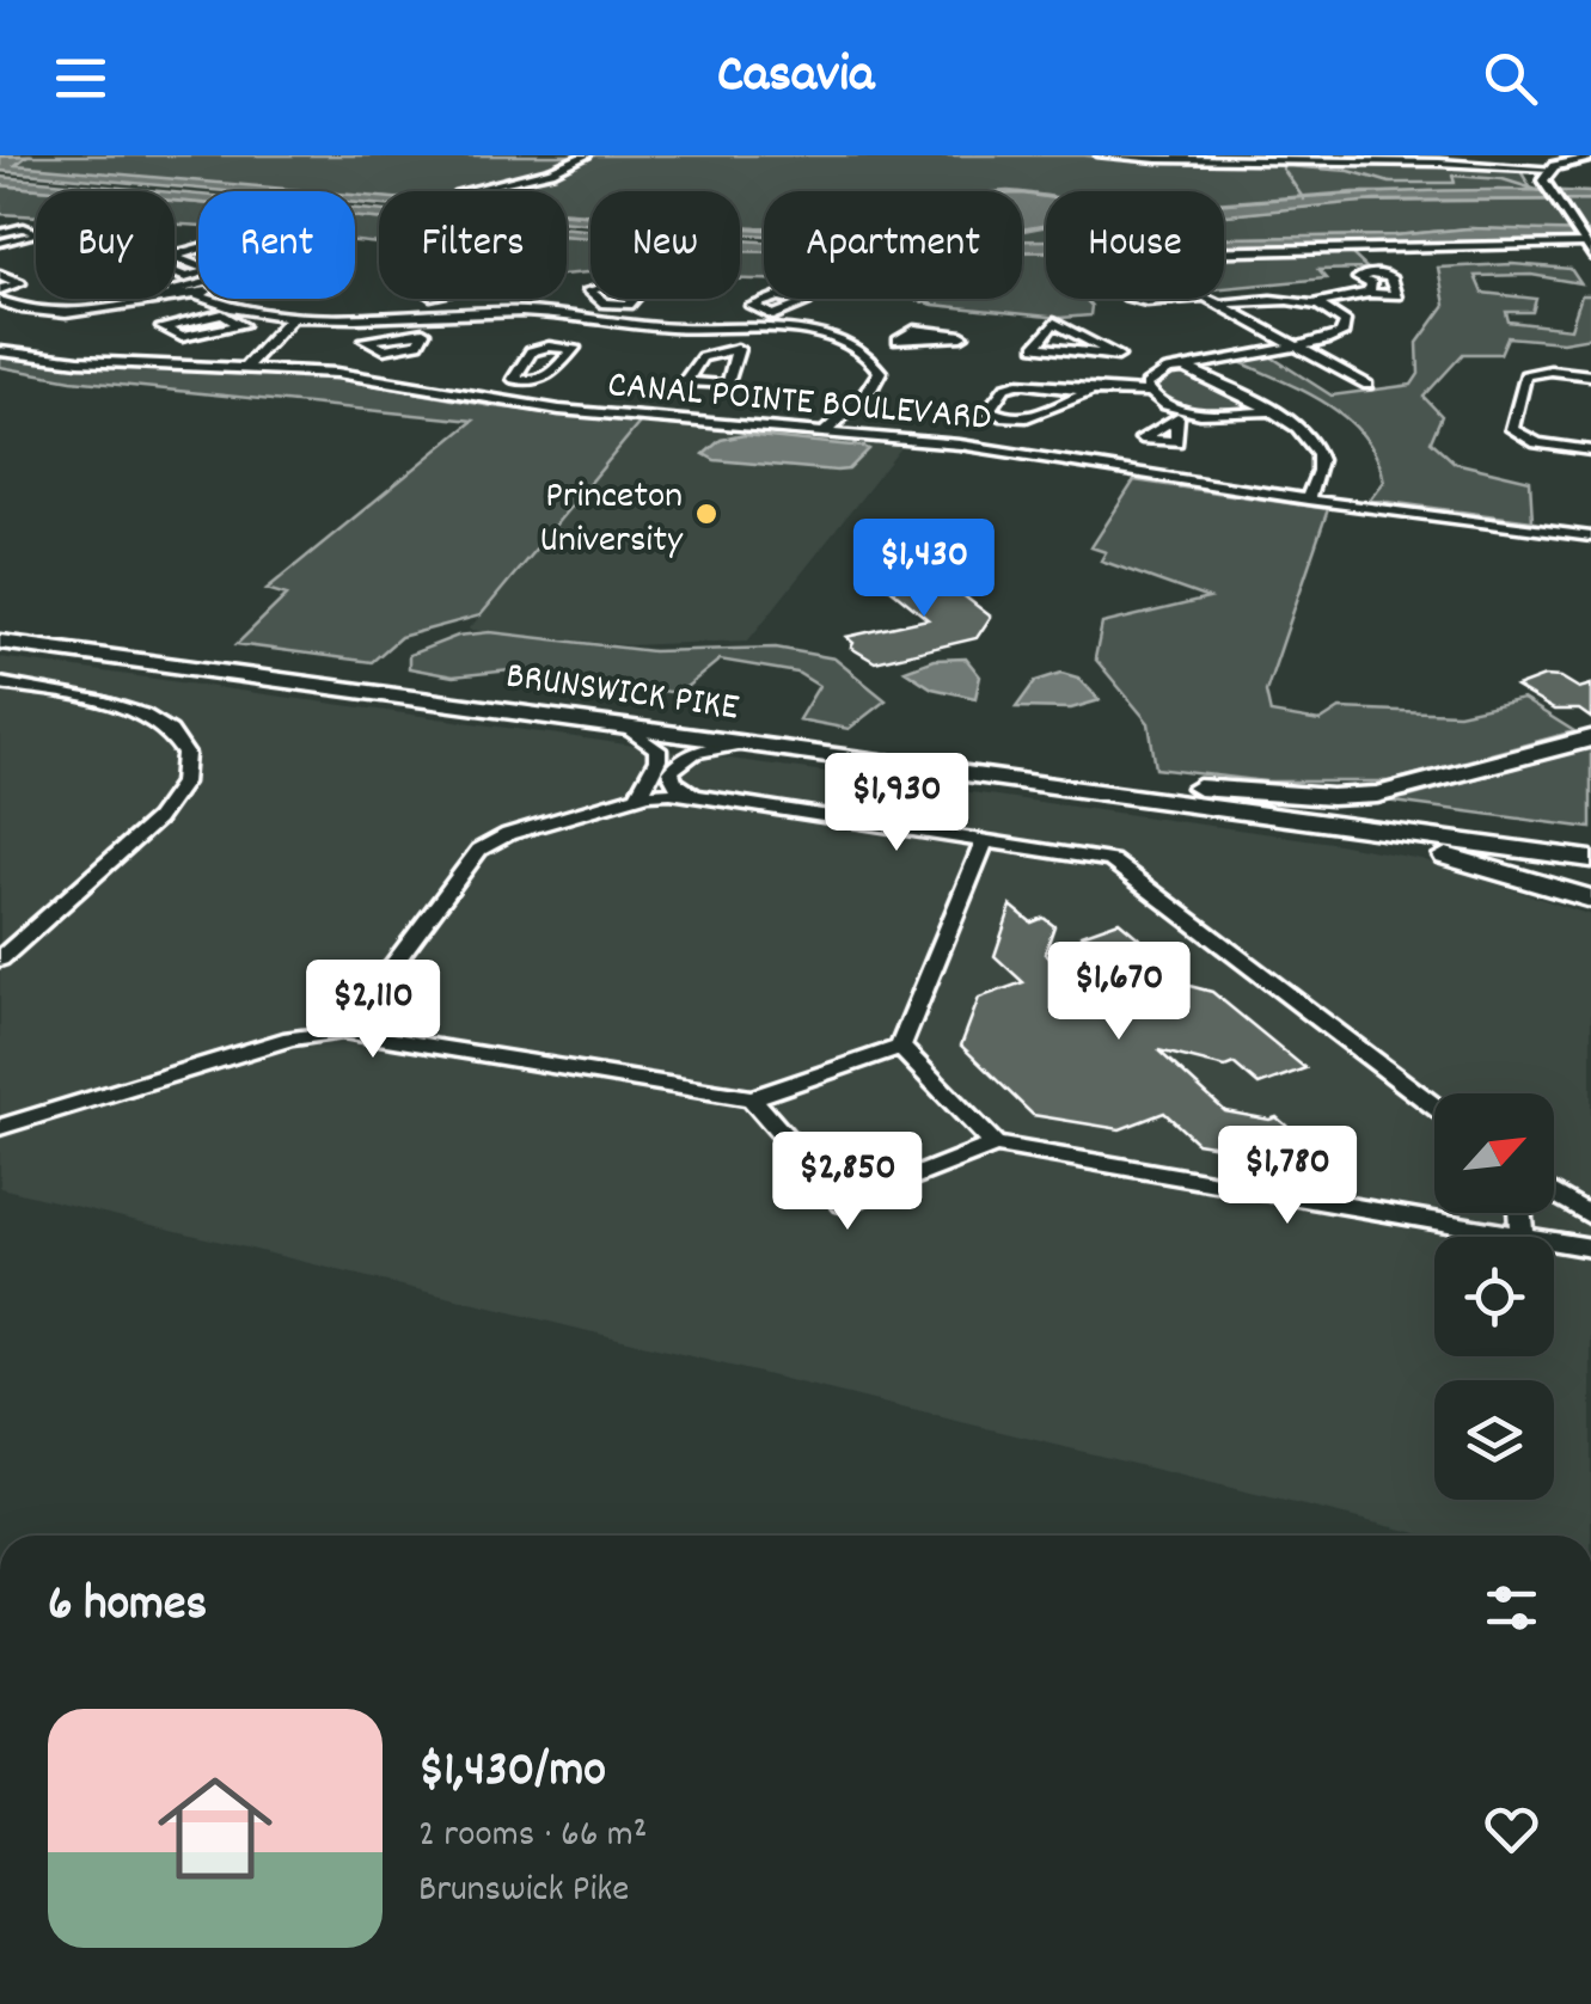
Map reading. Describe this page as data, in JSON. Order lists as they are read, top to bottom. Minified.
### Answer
{"streets":{"highway":["BRUNSWICK PIKE"],"street":["CANAL POINTE BOULEVARD"]},"places":["Princeton University"],"north":"top right","page":{"header":"Casavia","chip":["Buy","Rent","Filters","New","Apartment","House"],"price":["$1,430","$1,930","$1,670","$2,110","$1,780","$2,850"],"heading":"6 homes","list":[{"name":"$1,430/mo","note":"2 rooms · 66 m² · Brunswick Pike"}]}}
